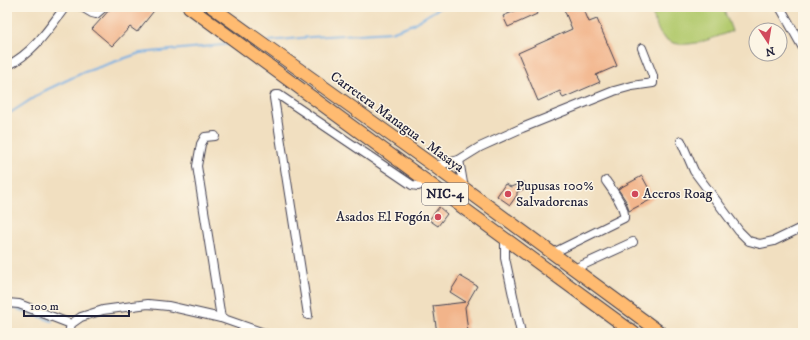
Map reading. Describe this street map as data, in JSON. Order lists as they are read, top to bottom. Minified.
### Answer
{"streets":{"highway":["Carretera Managua - Masaya","NIC-4"]},"places":["Pupusas 100% Salvadorenas","Aceros Roag","Asados El Fogón"],"scale_bar":"100 m","north":"bottom"}
